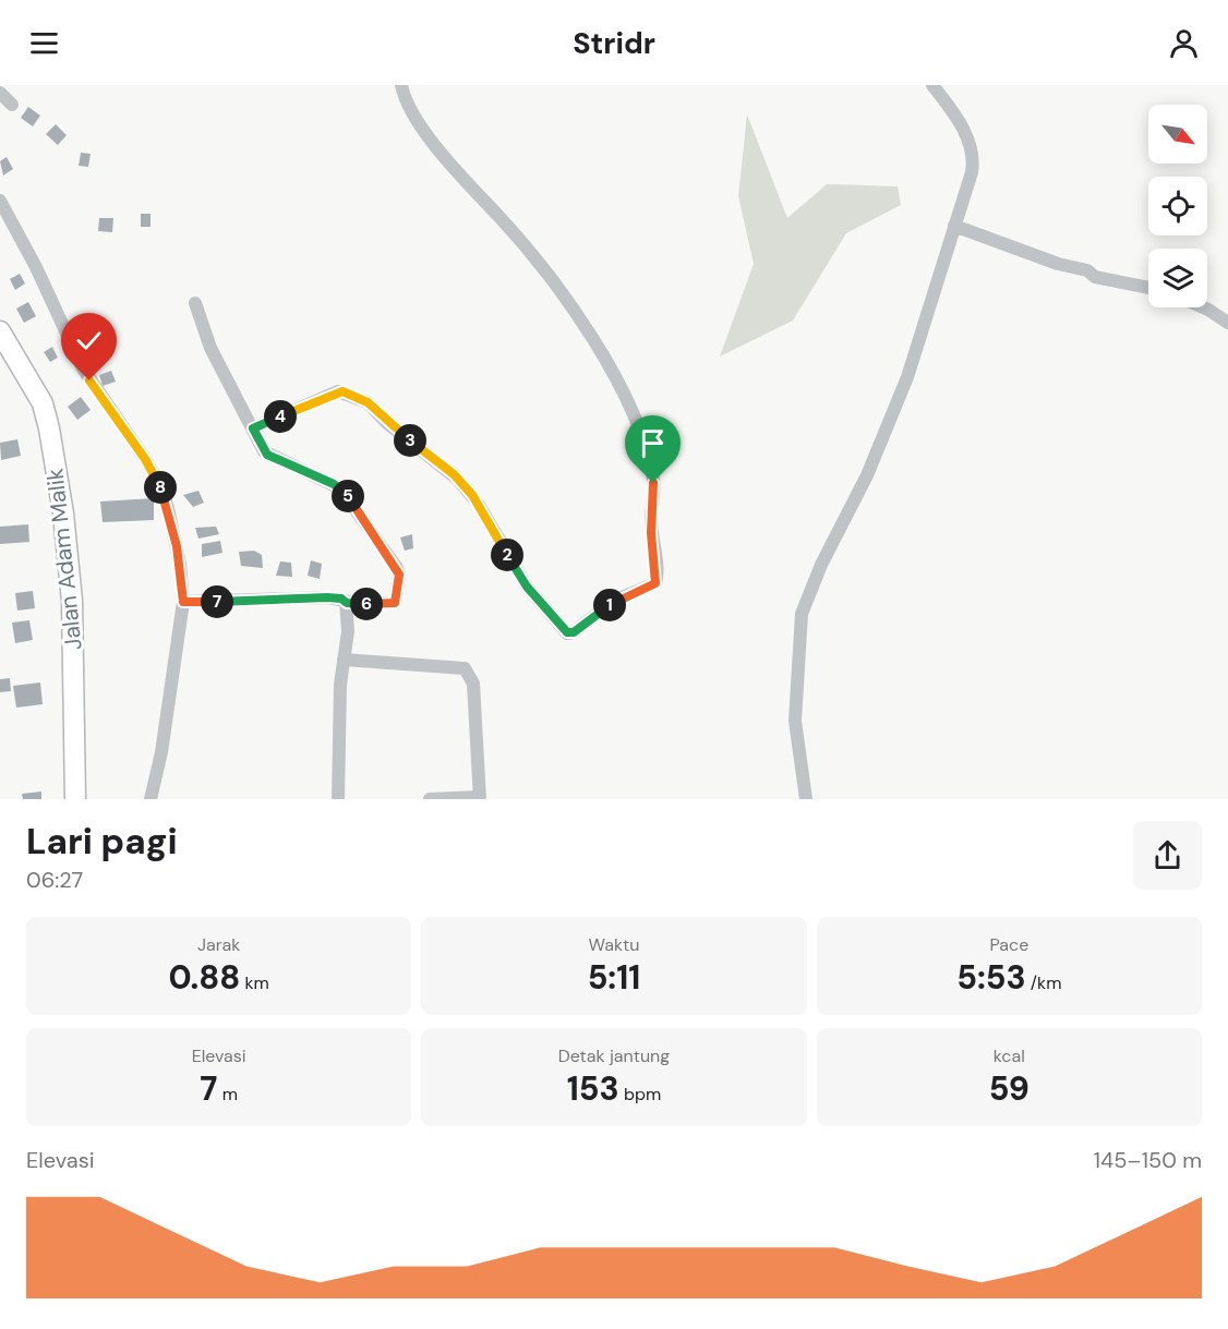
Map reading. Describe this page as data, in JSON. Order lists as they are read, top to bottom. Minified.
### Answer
{"streets":{"highway":["Jalan Adam Malik"]},"north":"bottom right","page":{"header":"Stridr","pins":["4","3","8","5","2","7","6","1"],"heading":["Lari pagi","06:27"],"stats":[["Jarak","0.88 km"],["Waktu","5:11"],["Pace","5:53 /km"],["Elevasi","7 m"],["Detak jantung","153 bpm"],["kcal","59"]],"chart":["Elevasi","145–150 m"]}}
